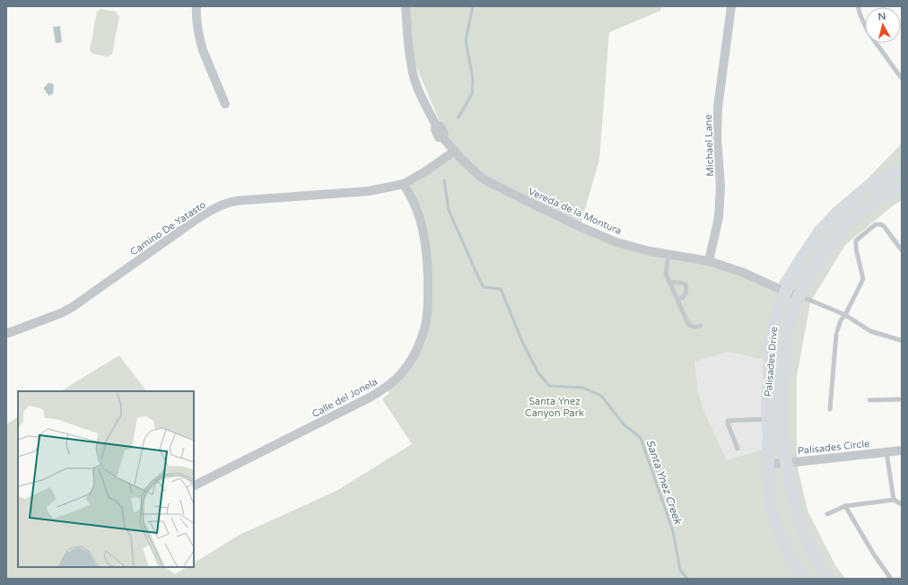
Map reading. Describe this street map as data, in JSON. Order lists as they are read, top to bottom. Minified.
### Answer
{"streets":{"street":["Michael Lane","Vereda de la Montura","Camino De Yatasto","Palisades Drive","Calle del Jonela","Palisades Circle"]},"crossings":[["Michael Lane","Vereda de la Montura"],["Vereda de la Montura","Camino De Yatasto"],["Vereda de la Montura","Palisades Drive"],["Camino De Yatasto","Calle del Jonela"],["Palisades Drive","Palisades Circle"]],"water":["Santa Ynez Creek"],"parks":["Santa Ynez Canyon Park"],"north":"top"}
